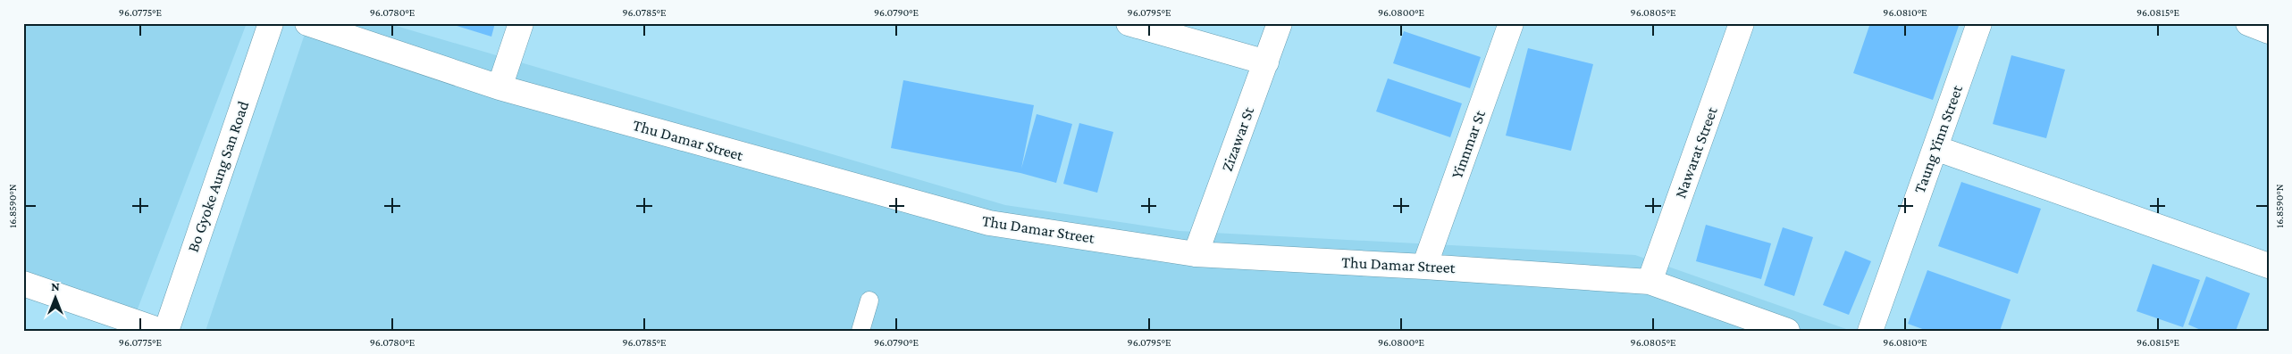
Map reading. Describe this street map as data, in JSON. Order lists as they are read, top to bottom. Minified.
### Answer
{"streets":{"street":["Zizawar St","Taung Yinn Street","Thu Damar Street","Yinnmar St","Nawarat Street","Bo Gyoke Aung San Road"]},"crossings":[["Zizawar St","Thu Damar Street"],["Thu Damar Street","Yinnmar St"],["Thu Damar Street","Nawarat Street"]],"north":"top","coordinates":["96.0775°E","96.0780°E","96.0785°E","96.0790°E","96.0795°E","96.0800°E","96.0805°E","96.0810°E","96.0815°E","16.8590°N"]}
